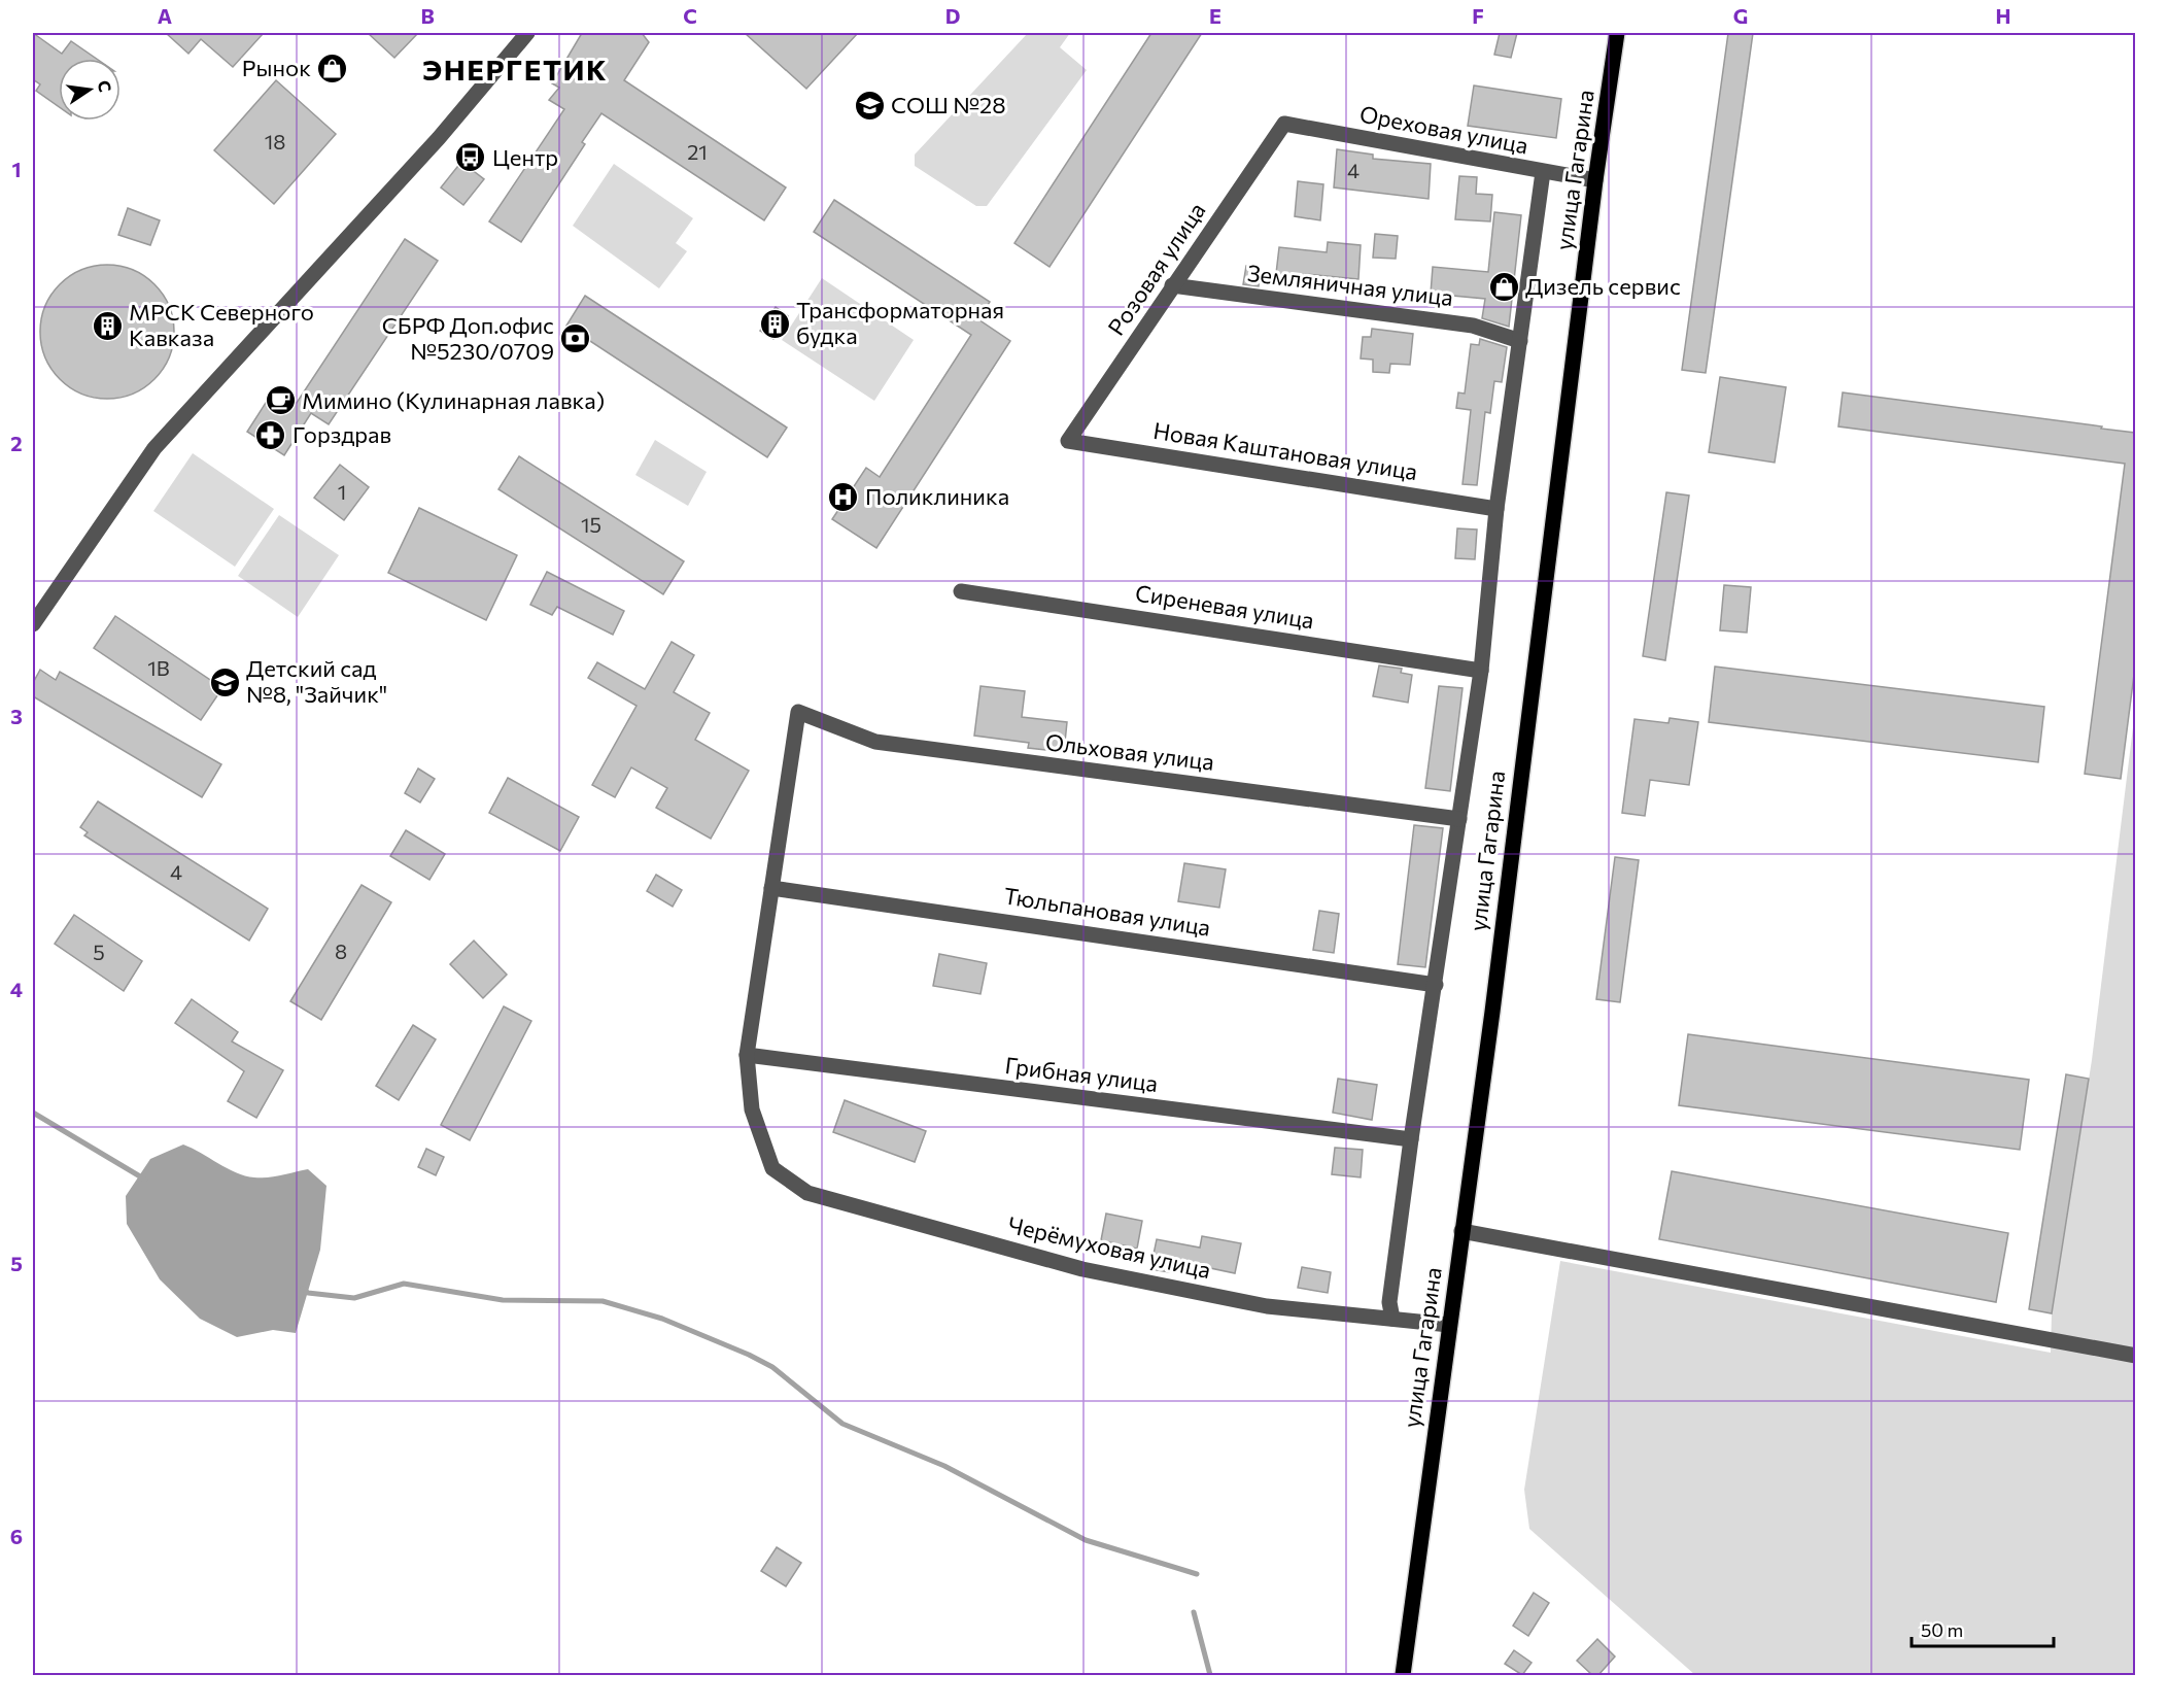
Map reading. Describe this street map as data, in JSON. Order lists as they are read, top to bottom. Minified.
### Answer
{"streets":{"main road":["улица Гагарина"],"street":["Ореховая улица","Розовая улица","Земляничная улица","Новая Каштановая улица","Сиреневая улица","Ольховая улица","Тюльпановая улица","Грибная улица","Черёмуховая улица"]},"crossings":[["Ореховая улица","улица Гагарина"],["Ореховая улица","Розовая улица"],["улица Гагарина","Черёмуховая улица"],["Розовая улица","Земляничная улица"],["Розовая улица","Новая Каштановая улица"],["Ольховая улица","Тюльпановая улица"],["Грибная улица","Черёмуховая улица"]],"districts":["ЭНЕРГЕТИК"],"places":{"shop":["Рынок","Дизель сервис"],"school or university":["СОШ №28","Детский сад №8, \"Зайчик\""],"bus stop":["Центр"],"building":["Трансформаторная будка","МРСК Северного Кавказа"],"bank":["СБРФ Доп.офис №5230/0709"],"cafe":["Мимино (Кулинарная лавка)"],"pharmacy":["Горздрав"],"hospital":["Поликлиника"]},"house_numbers":["18","21","4","1","15","1В","4","8","5"],"scale_bar":"50 m","north":"right","grid":{"columns":["A","B","C","D","E","F","G","H"],"rows":["1","2","3","4","5","6"]}}
